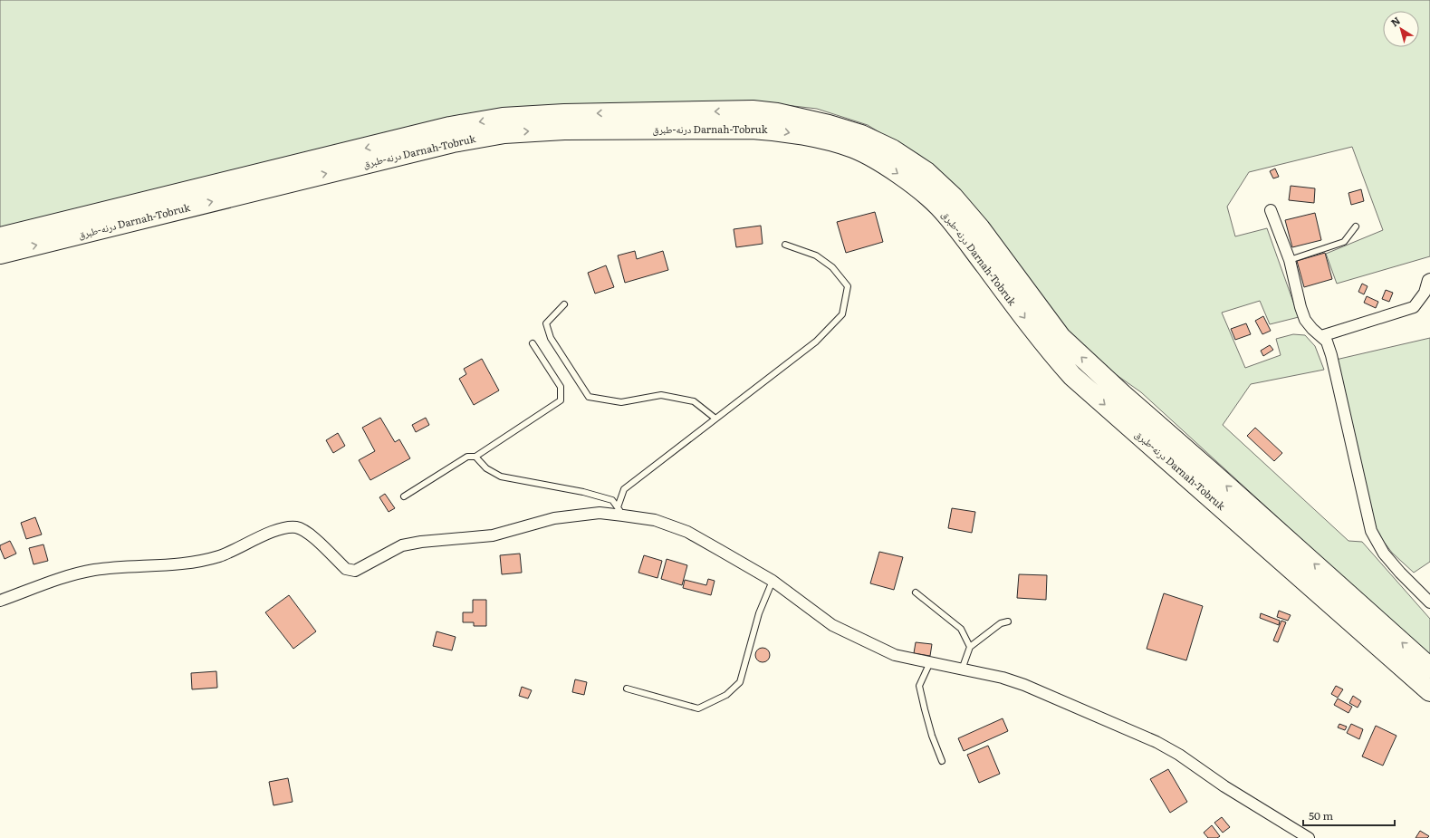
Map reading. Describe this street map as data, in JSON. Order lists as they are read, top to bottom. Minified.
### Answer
{"streets":{"highway":["درنه-طبرق Darnah-Tobruk"]},"scale_bar":"50 m","north":"top left"}
